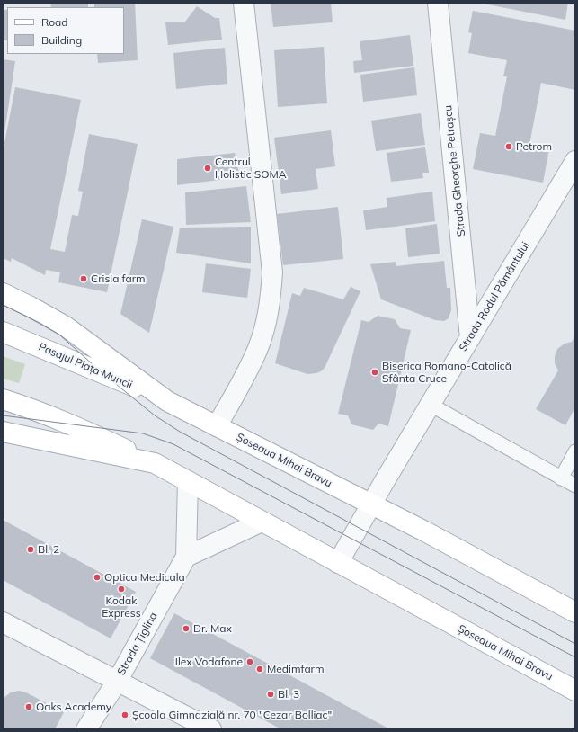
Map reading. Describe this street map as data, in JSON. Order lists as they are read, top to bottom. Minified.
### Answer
{"streets":{"main road":["Pasajul Piața Muncii","Șoseaua Mihai Bravu"],"street":["Strada Gheorghe Petrașcu","Strada Rodul Pământului","Strada Țiglina"]},"crossings":[["Strada Gheorghe Petrașcu","Strada Rodul Pământului"],["Strada Rodul Pământului","Șoseaua Mihai Bravu"],["Pasajul Piața Muncii","Șoseaua Mihai Bravu"]],"places":["Petrom","Centrul Holistic SOMA","Crisia farm","Biserica Romano-Catolică Sfânta Cruce","Bl. 2","Optica Medicala","Kodak Express","Dr. Max","Ilex Vodafone","Medimfarm","Bl. 3","Oaks Academy","Școala Gimnazială nr. 70 \"Cezar Bolliac\""],"legend":["Road","Building"]}
